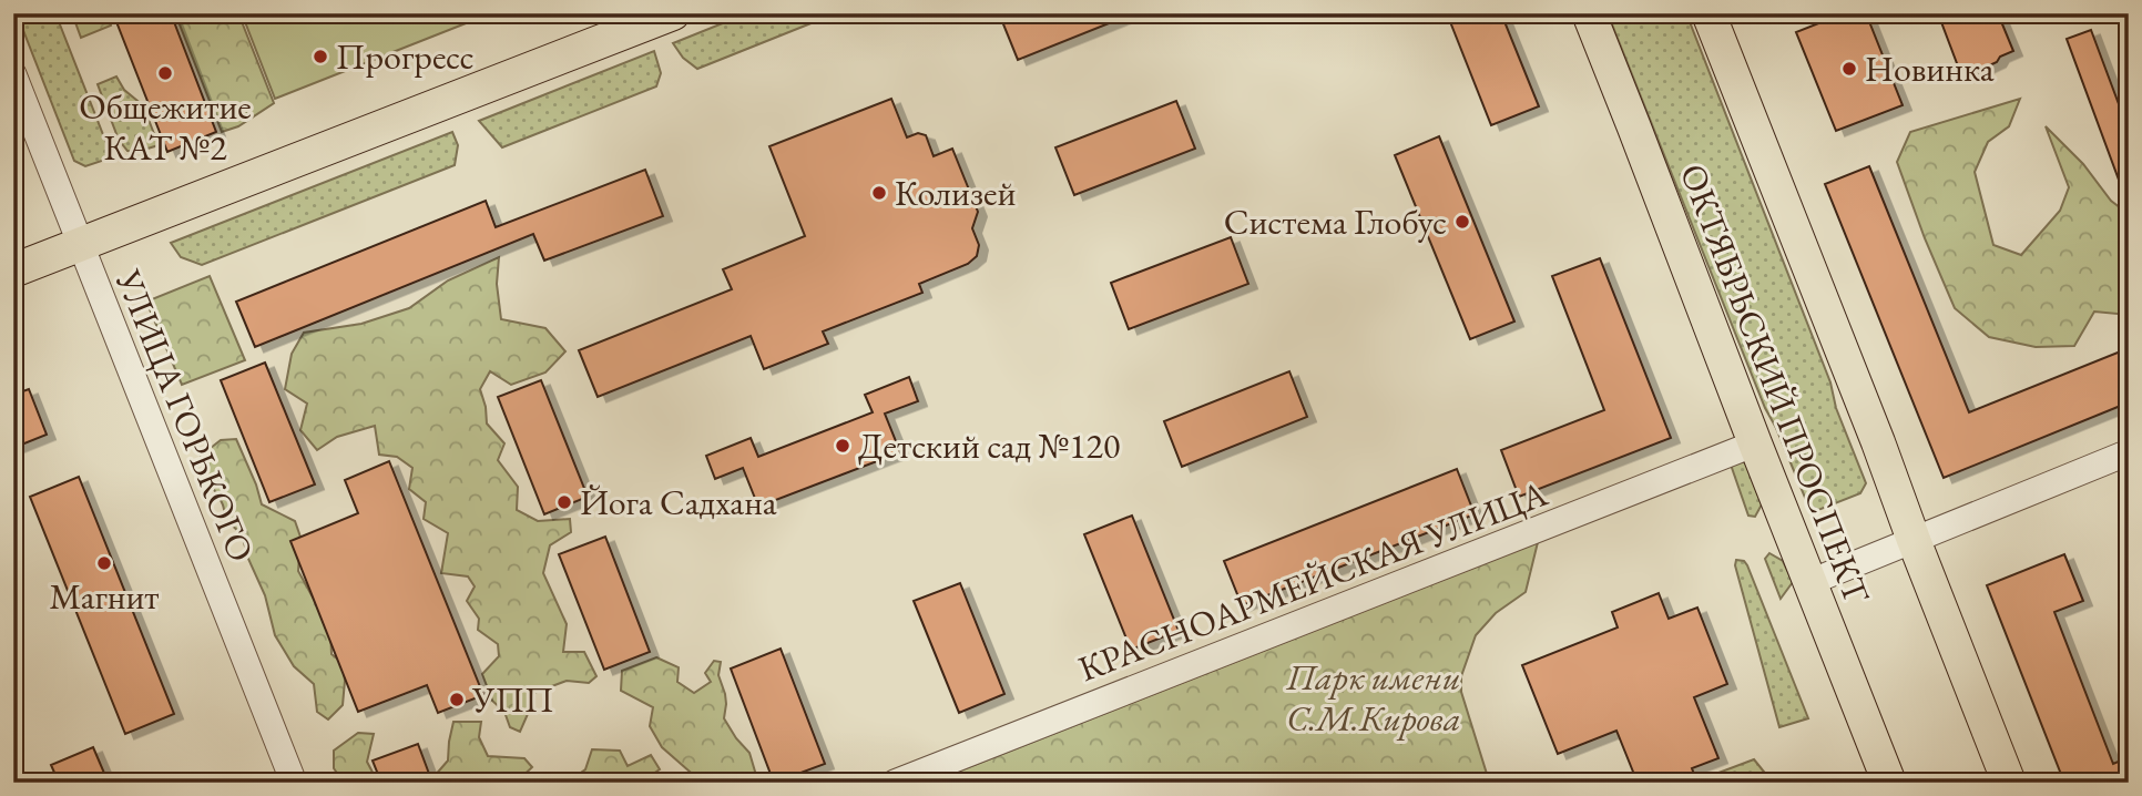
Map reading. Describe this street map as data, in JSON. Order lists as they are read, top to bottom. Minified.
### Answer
{"streets":{"main road":["ОКТЯБРЬСКИЙ ПРОСПЕКТ"],"street":["УЛИЦА ГОРЬКОГО","КРАСНОАРМЕЙСКАЯ УЛИЦА"]},"crossings":[["ОКТЯБРЬСКИЙ ПРОСПЕКТ","КРАСНОАРМЕЙСКАЯ УЛИЦА"]],"parks":["Парк имени С.М.Кирова"],"places":["Прогресс","Новинка","Общежитие КАТ №2","Колизей","Система Глобус","Детский сад №120","Йога Садхана","Магнит","УПП"]}
